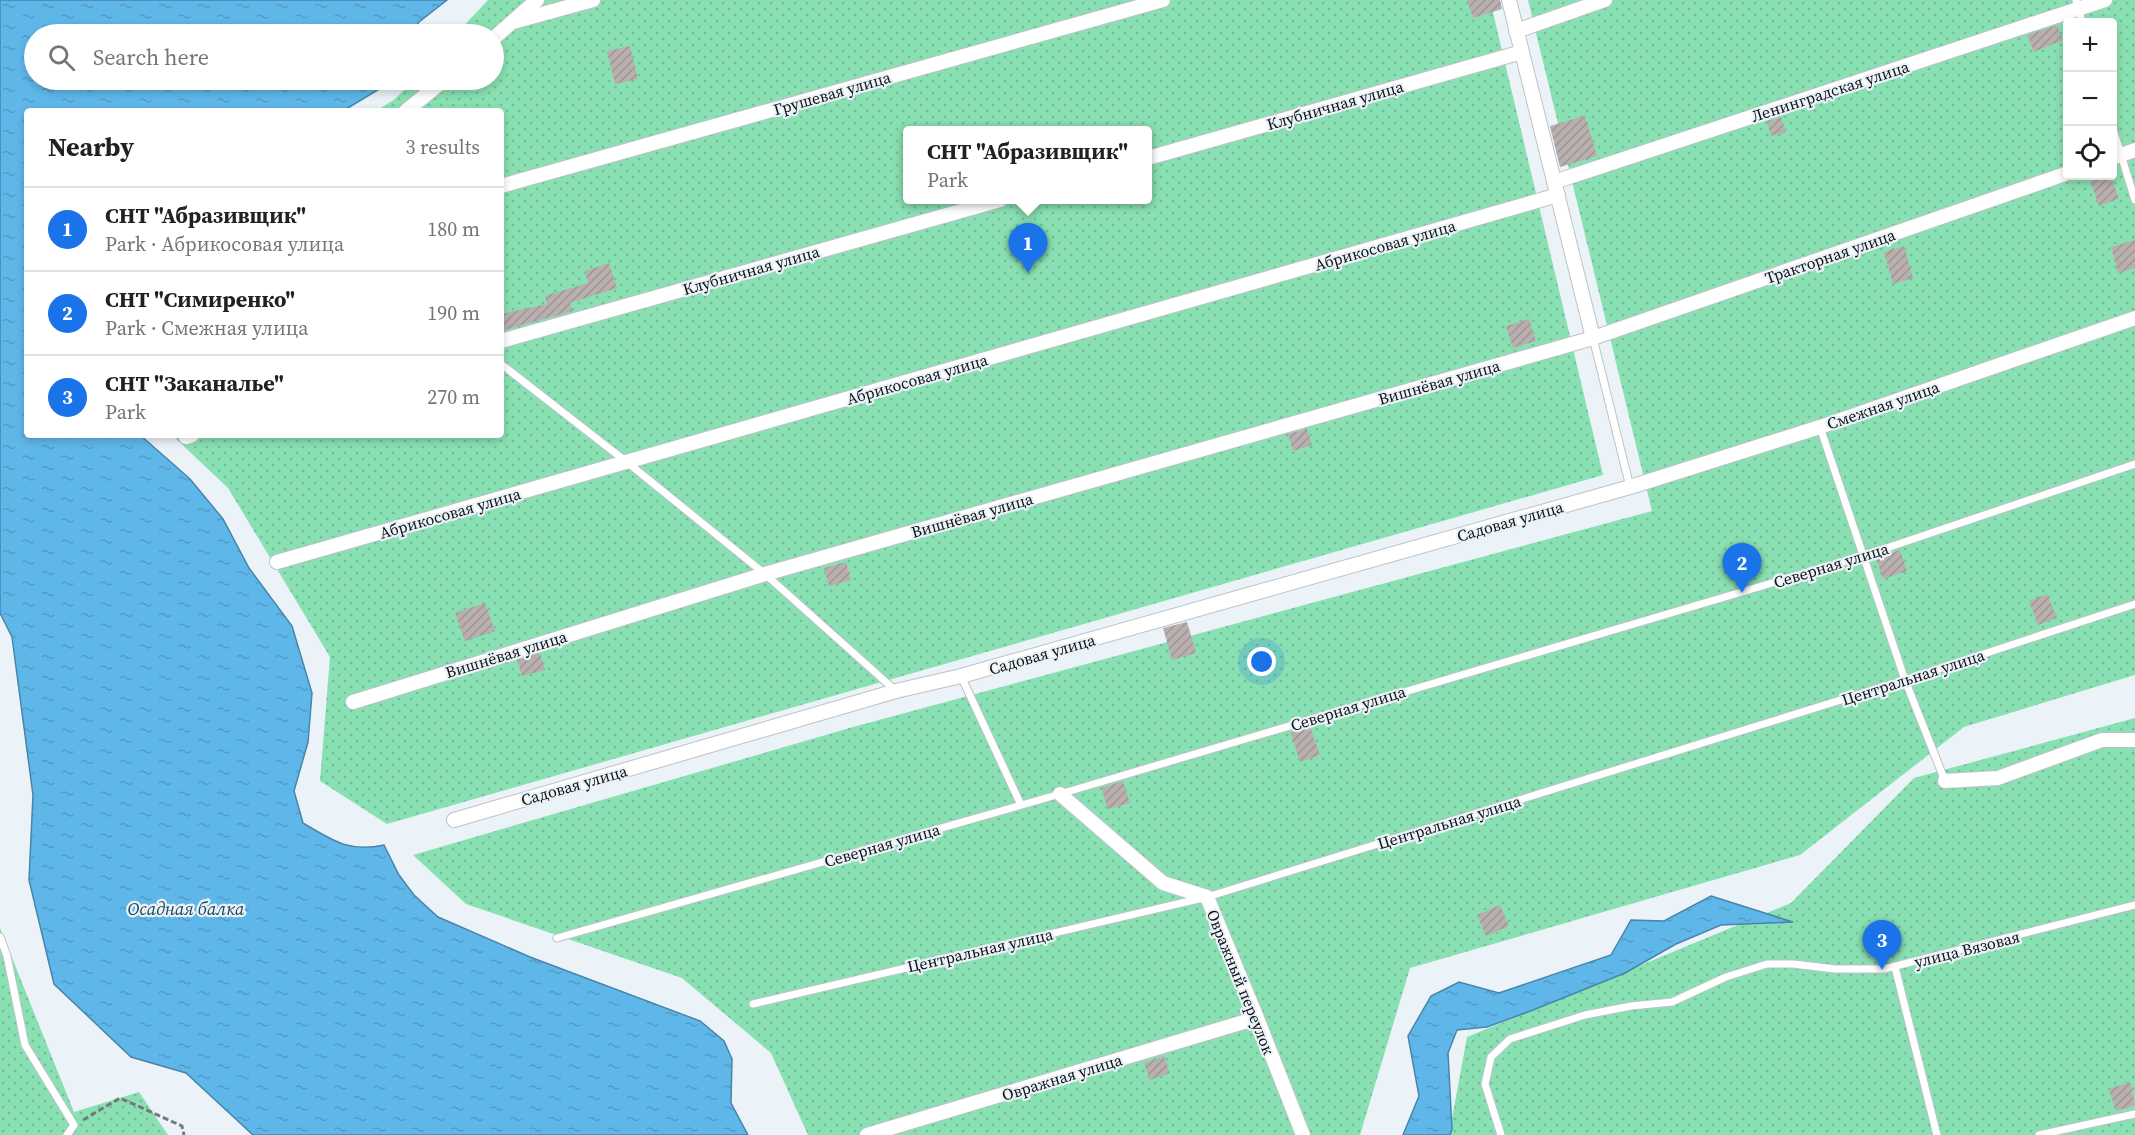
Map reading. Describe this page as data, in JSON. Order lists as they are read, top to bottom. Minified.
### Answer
{"streets":{"street":["Ленинградская улица","Грушевая улица","Клубничная улица","Абрикосовая улица","Тракторная улица","Вишнёвая улица","Смежная улица","Садовая улица","Овражный переулок","Овражная улица"],"lane":["Северная улица","Центральная улица","улица Вязовая"]},"crossings":[["Ленинградская улица","Абрикосовая улица"],["Тракторная улица","Вишнёвая улица"],["Смежная улица","Садовая улица"],["Северная улица","Овражный переулок"],["Центральная улица","Овражный переулок"],["Овражный переулок","Овражная улица"]],"water":["Осадная балка"],"page":{"map_buttons":["+","−"],"search":"Search here","heading":["Nearby","3 results"],"popup":["СНТ \"Абразивщик\"","Park"],"list":[{"mark":"1","name":"СНТ \"Абразивщик\"","note":"Park · Абрикосовая улица","value":"180 m"},{"mark":"2","name":"СНТ \"Симиренко\"","note":"Park · Смежная улица","value":"190 m"},{"mark":"3","name":"СНТ \"Заканалье\"","note":"Park","value":"270 m"}],"pins":["1","2","3"]}}
